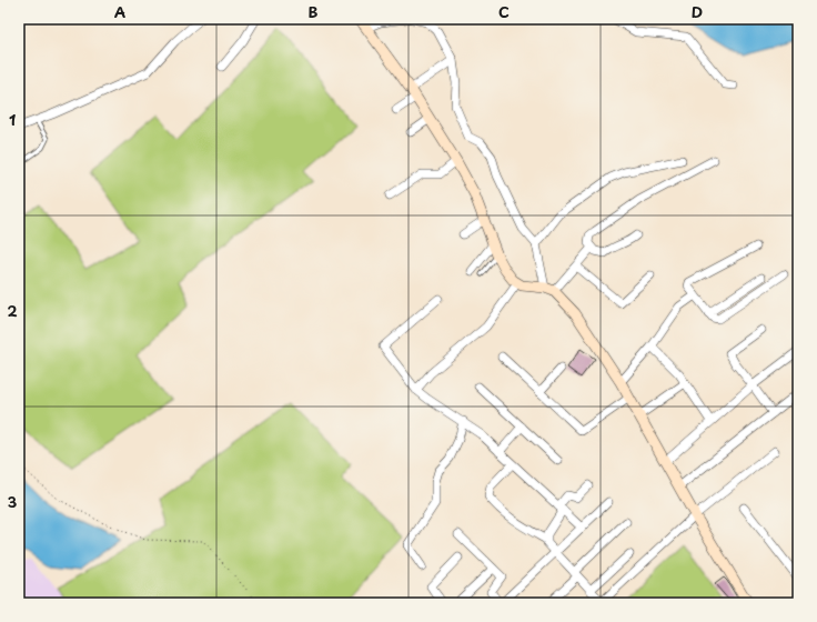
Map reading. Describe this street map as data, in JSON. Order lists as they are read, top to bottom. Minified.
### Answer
{"grid":{"columns":["A","B","C","D"],"rows":["1","2","3"]}}
